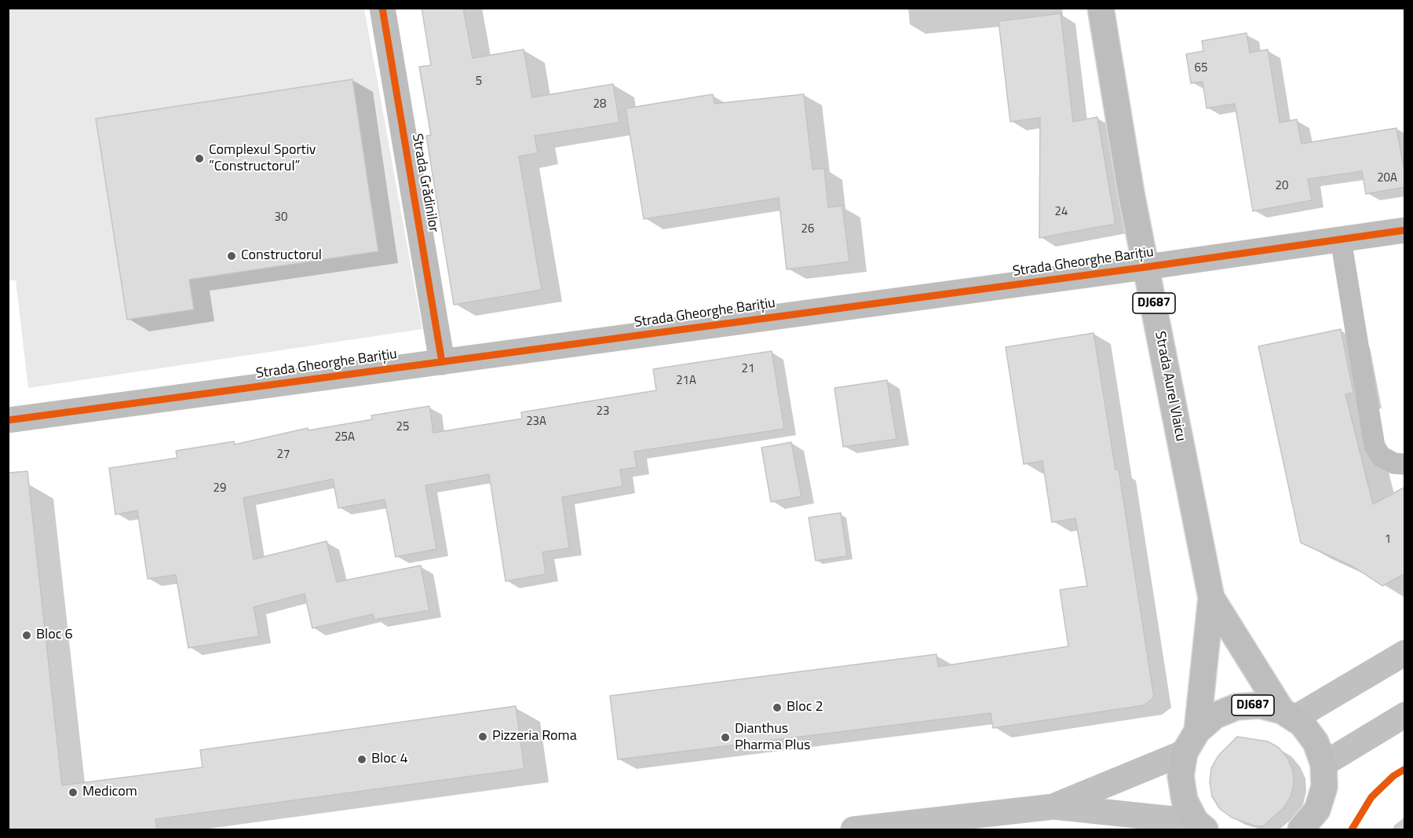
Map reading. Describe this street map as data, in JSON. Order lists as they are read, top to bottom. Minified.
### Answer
{"streets":{"street":["Strada Grădinilor","Strada Gheorghe Barițiu","DJ687","Strada Aurel Vlaicu"]},"crossings":[["Strada Grădinilor","Strada Gheorghe Barițiu"],["Strada Gheorghe Barițiu","Strada Aurel Vlaicu"],["DJ687","Strada Aurel Vlaicu"]],"places":["Complexul Sportiv ”Constructorul”","Constructorul","Bloc 6","Bloc 2","Pizzeria Roma","Dianthus Pharma Plus","Bloc 4","Medicom"],"house_numbers":["65","5","28","20A","20","24","30","26","21","21A","23","23A","25","25A","27","29","1"]}
